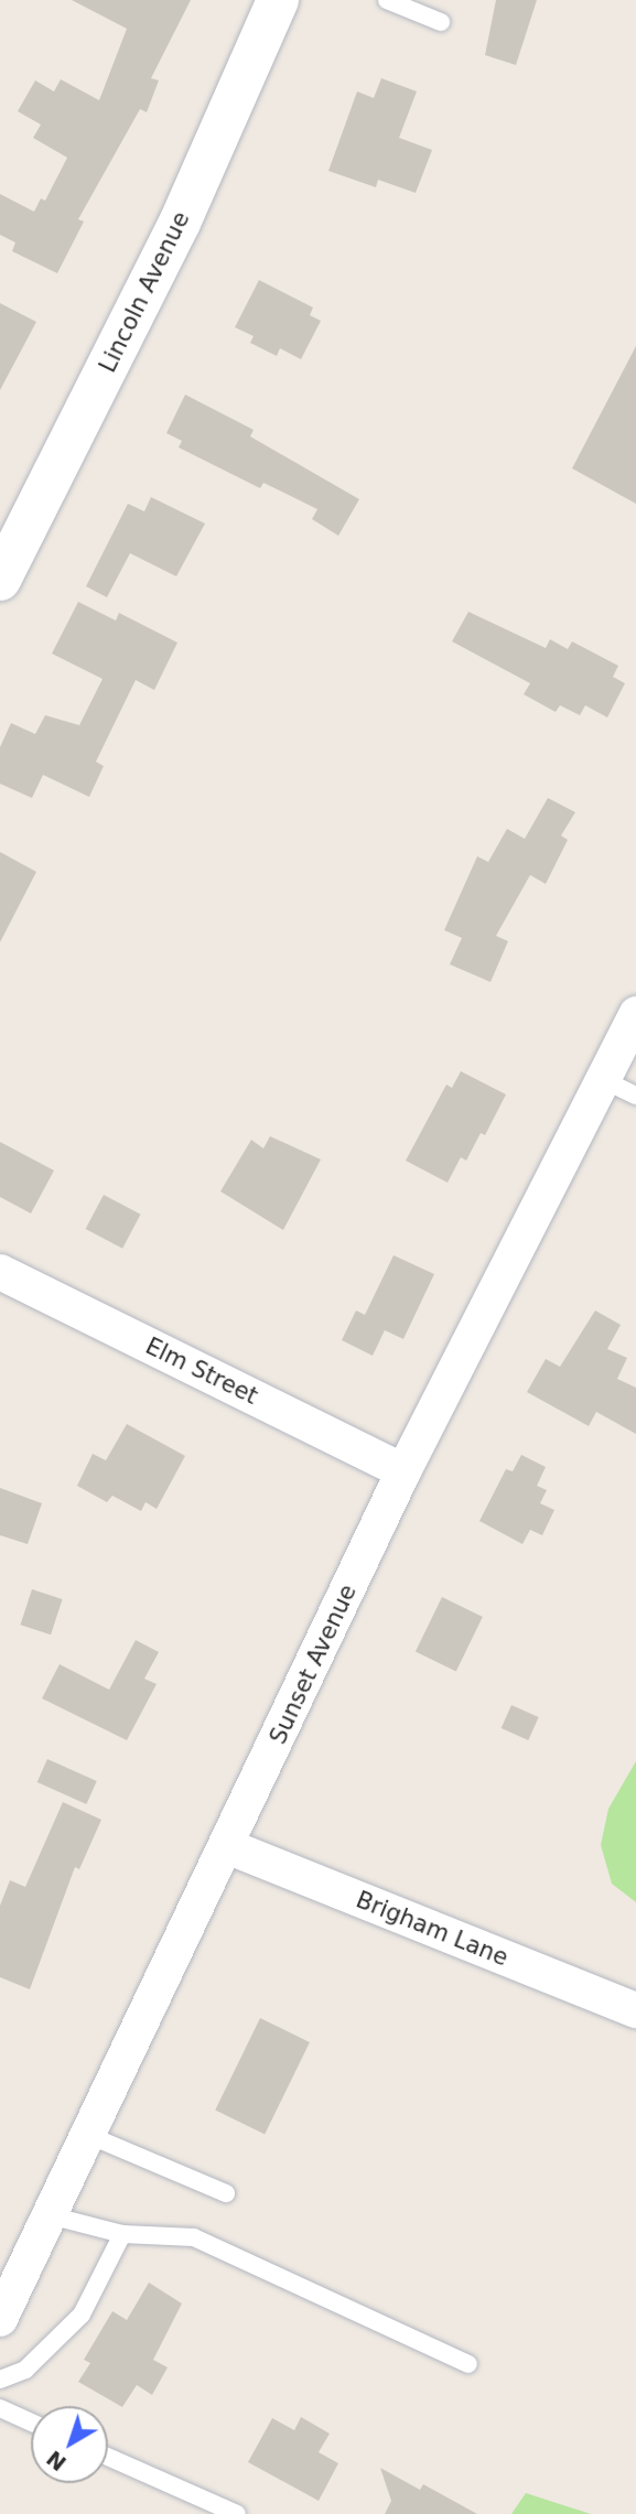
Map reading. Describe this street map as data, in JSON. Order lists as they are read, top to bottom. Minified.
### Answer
{"streets":{"street":["Lincoln Avenue","Elm Street","Sunset Avenue","Brigham Lane"]},"crossings":[["Elm Street","Sunset Avenue"],["Sunset Avenue","Brigham Lane"]],"north":"bottom left"}
